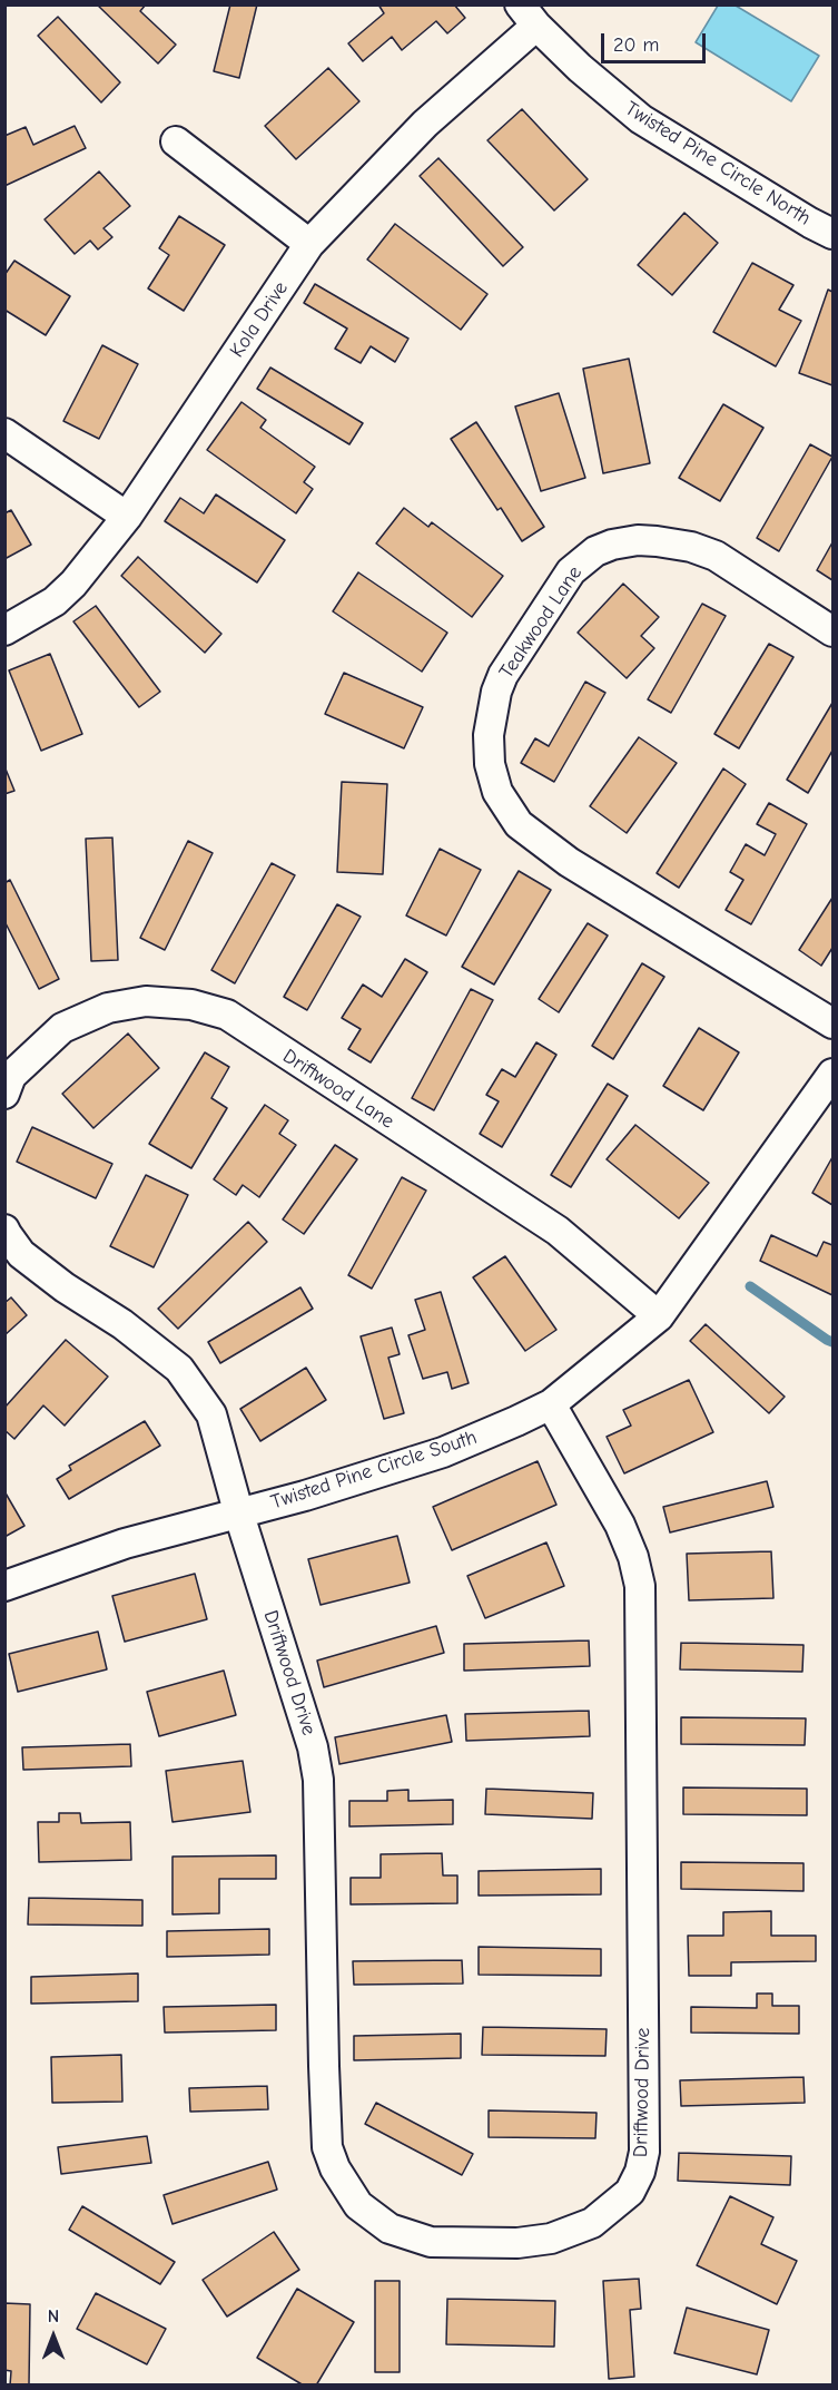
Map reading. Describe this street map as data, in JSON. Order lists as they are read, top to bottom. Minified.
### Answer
{"streets":{"street":["Twisted Pine Circle North","Kola Drive","Teakwood Lane","Driftwood Lane","Twisted Pine Circle South","Driftwood Drive"]},"crossings":[["Twisted Pine Circle North","Kola Drive"],["Driftwood Lane","Twisted Pine Circle South"],["Twisted Pine Circle South","Driftwood Drive"]],"scale_bar":"20 m","north":"top"}
